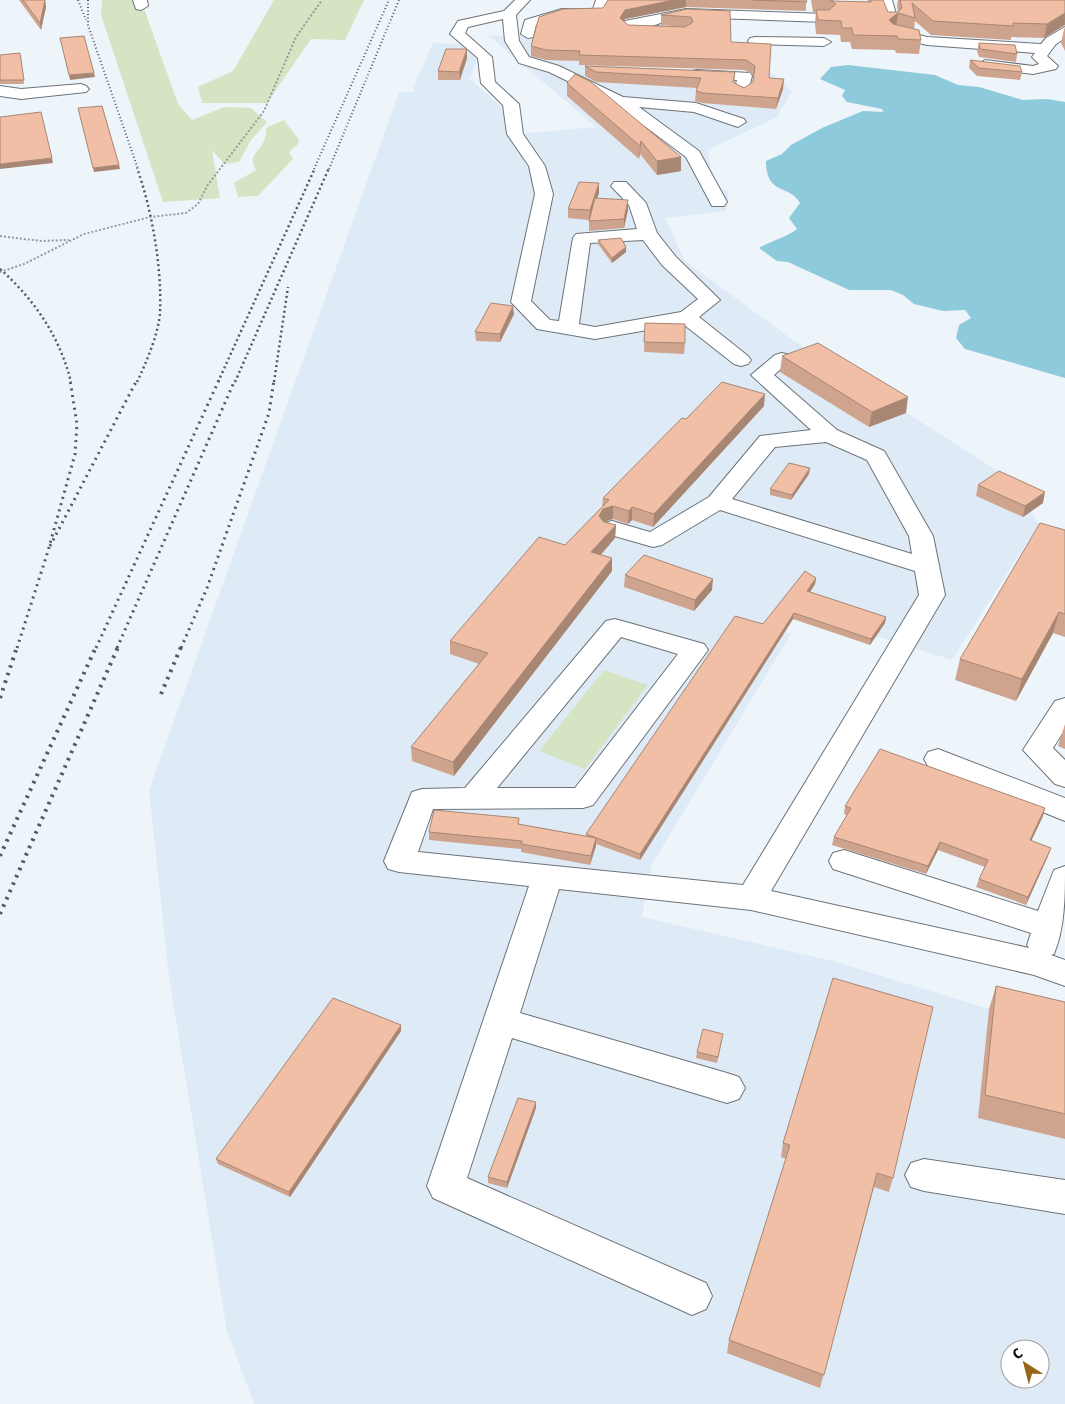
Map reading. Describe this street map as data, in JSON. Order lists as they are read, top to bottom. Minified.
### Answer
{"north":"top left"}
